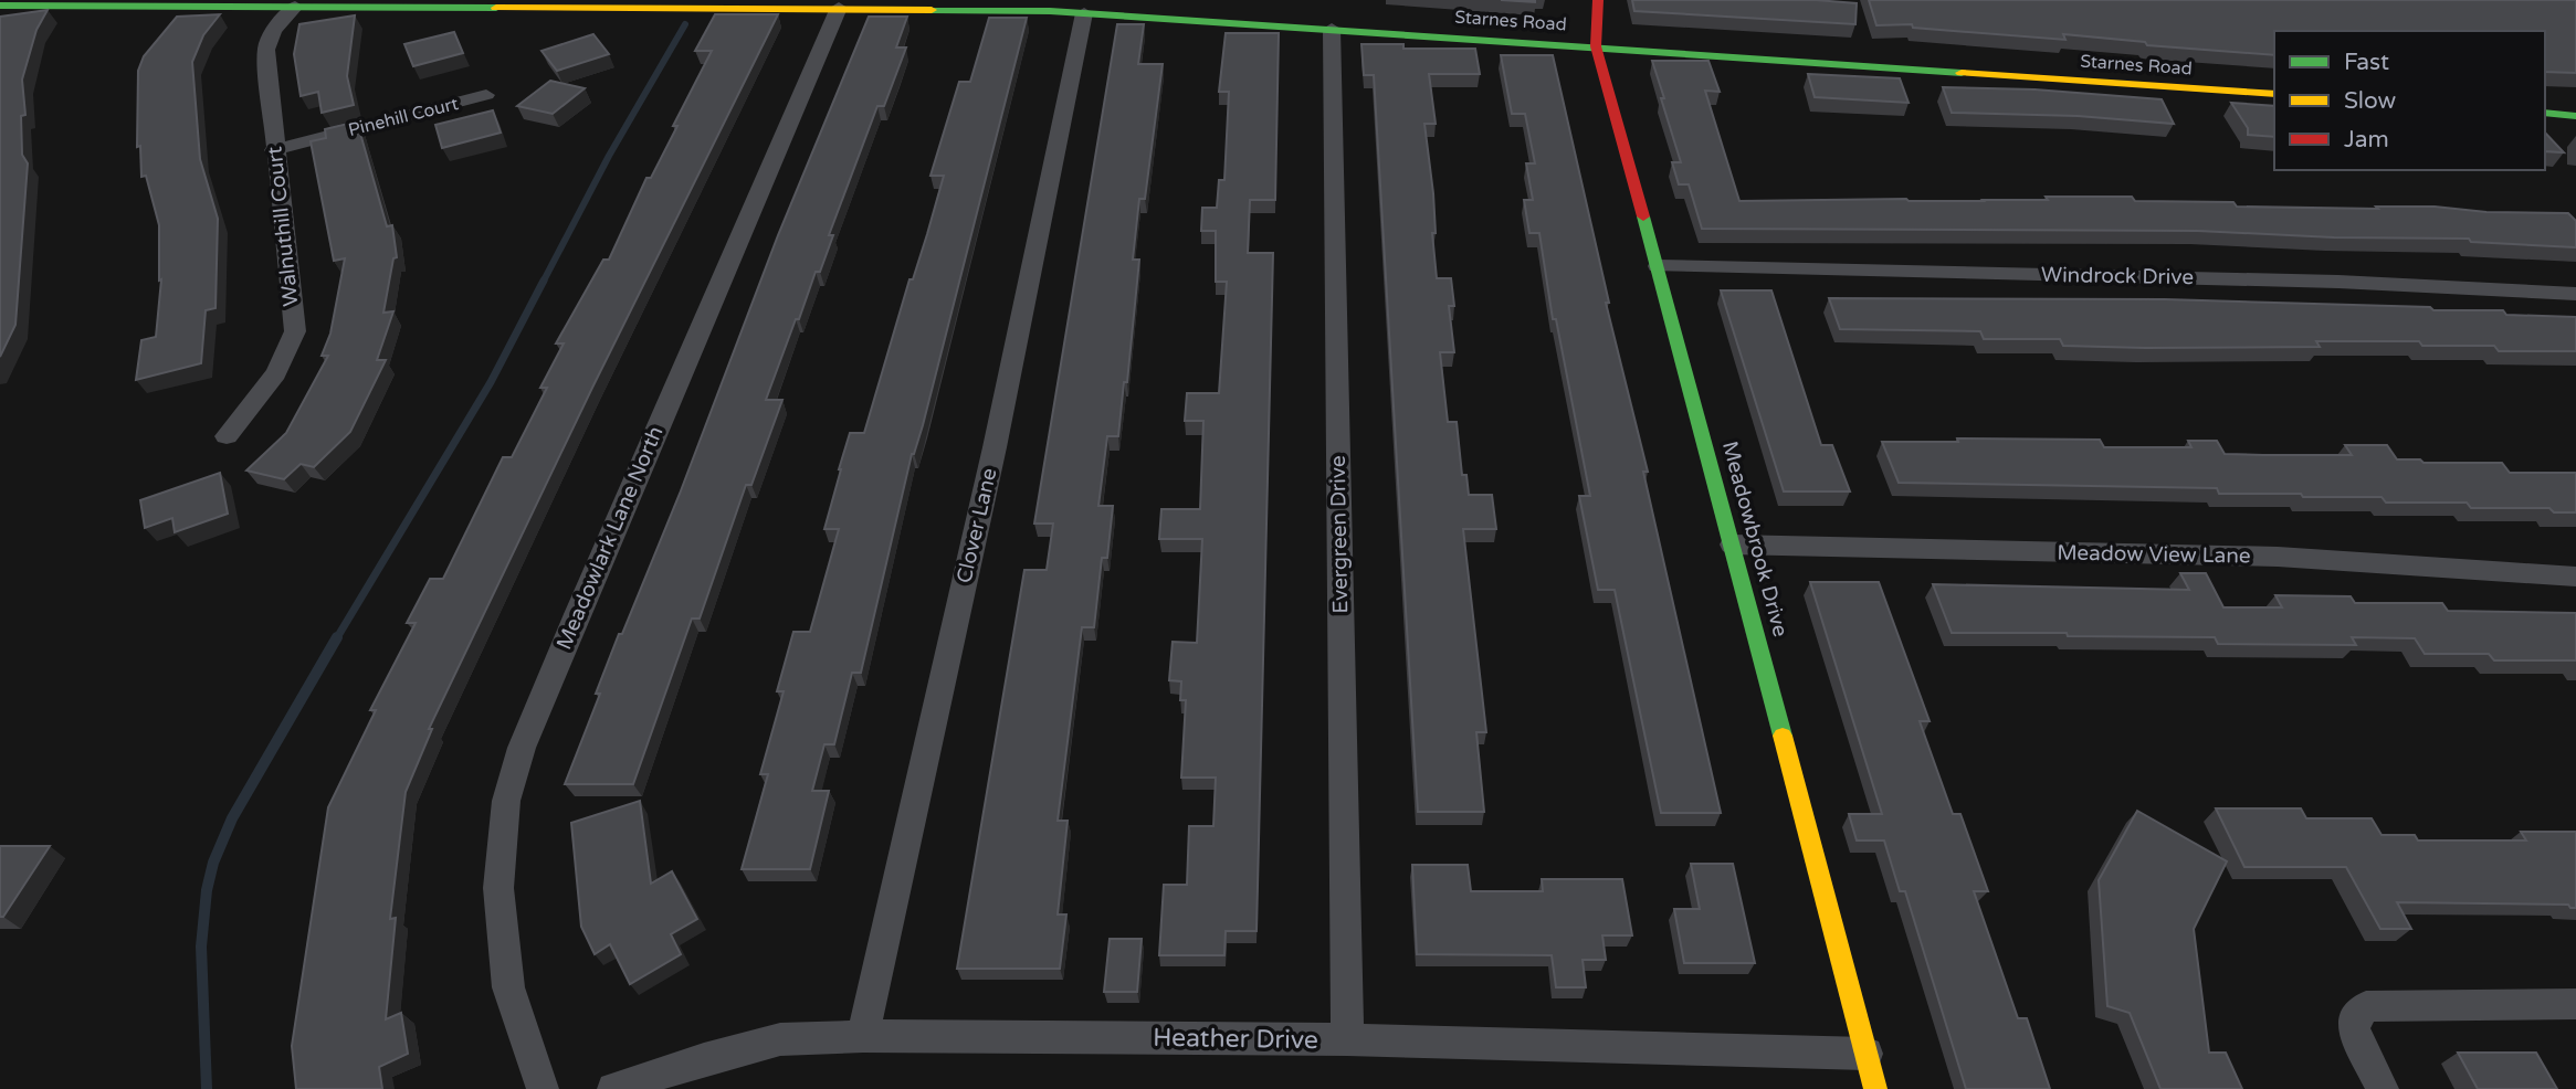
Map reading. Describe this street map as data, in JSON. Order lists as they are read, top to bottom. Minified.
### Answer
{"streets":{"main road":["Starnes Road","Meadowbrook Drive"],"street":["Pinehill Court","Walnuthill Court","Windrock Drive","Clover Lane","Evergreen Drive","Meadowlark Lane North","Meadow View Lane","Heather Drive"]},"crossings":[["Starnes Road","Walnuthill Court"],["Starnes Road","Clover Lane"],["Starnes Road","Evergreen Drive"],["Starnes Road","Meadowlark Lane North"],["Starnes Road","Meadowbrook Drive"],["Pinehill Court","Walnuthill Court"],["Windrock Drive","Meadowbrook Drive"],["Clover Lane","Heather Drive"],["Evergreen Drive","Heather Drive"],["Meadowbrook Drive","Meadow View Lane"],["Meadowbrook Drive","Heather Drive"]],"legend":["Fast","Slow","Jam"]}
